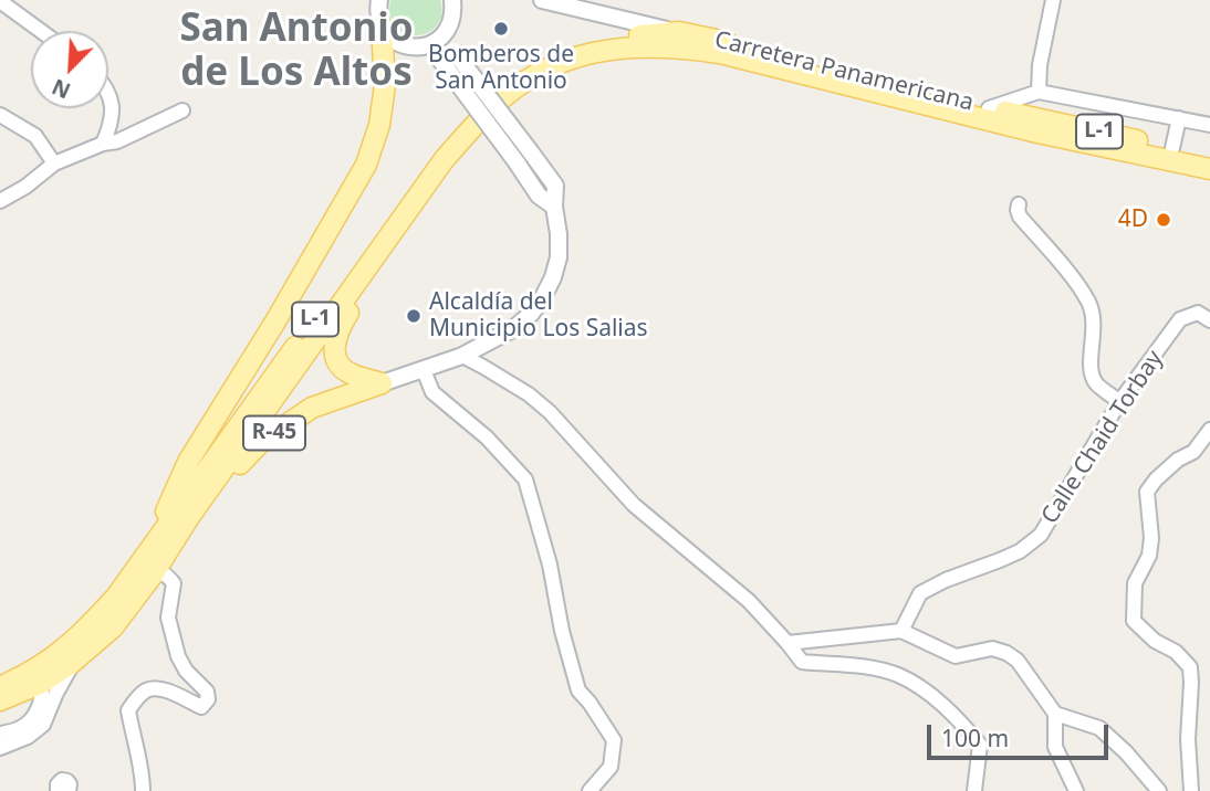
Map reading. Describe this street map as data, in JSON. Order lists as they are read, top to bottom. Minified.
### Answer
{"streets":{"main road":["Carretera Panamericana","L-1","R-45"],"street":["Calle Chaid Torbay"]},"crossings":[["Carretera Panamericana","L-1"],["Carretera Panamericana","R-45"],["L-1","R-45"]],"districts":["San Antonio de Los Altos"],"places":["Bomberos de San Antonio","4D","Alcaldía del Municipio Los Salias"],"scale_bar":"100 m","north":"bottom left"}
